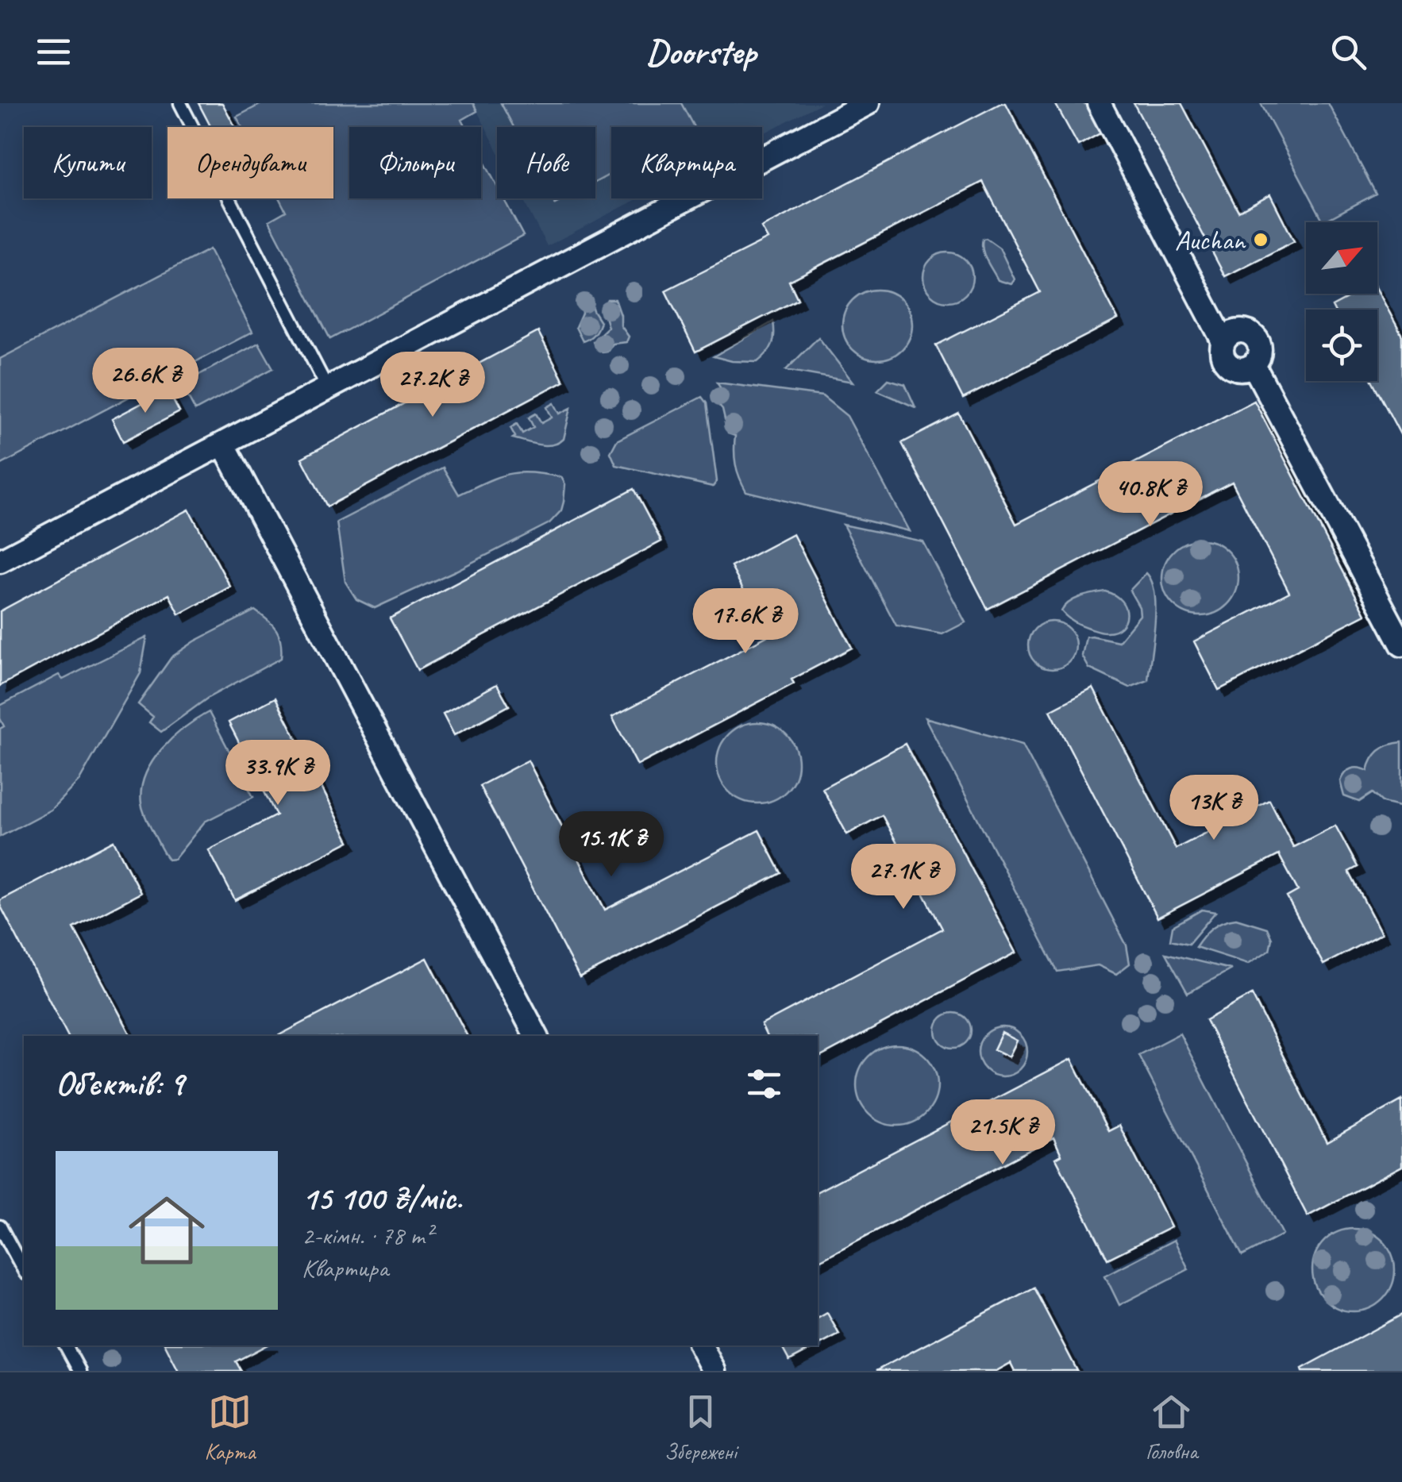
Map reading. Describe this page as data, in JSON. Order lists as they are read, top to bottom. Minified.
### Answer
{"places":["Auchan"],"north":"top right","page":{"header":"Doorstep","chip":["Купити","Орендувати","Фільтри","Нове","Квартира"],"price":["26.6K ₴","27.2K ₴","40.8K ₴","17.6K ₴","33.9K ₴","13K ₴","15.1K ₴","27.1K ₴","21.5K ₴"],"heading":"Об’єктів: 9","list":[{"name":"15 100 ₴/міс.","note":"2-кімн. · 78 m² · Квартира"}],"tabs":["Карта","Збережені","Головна"]}}
